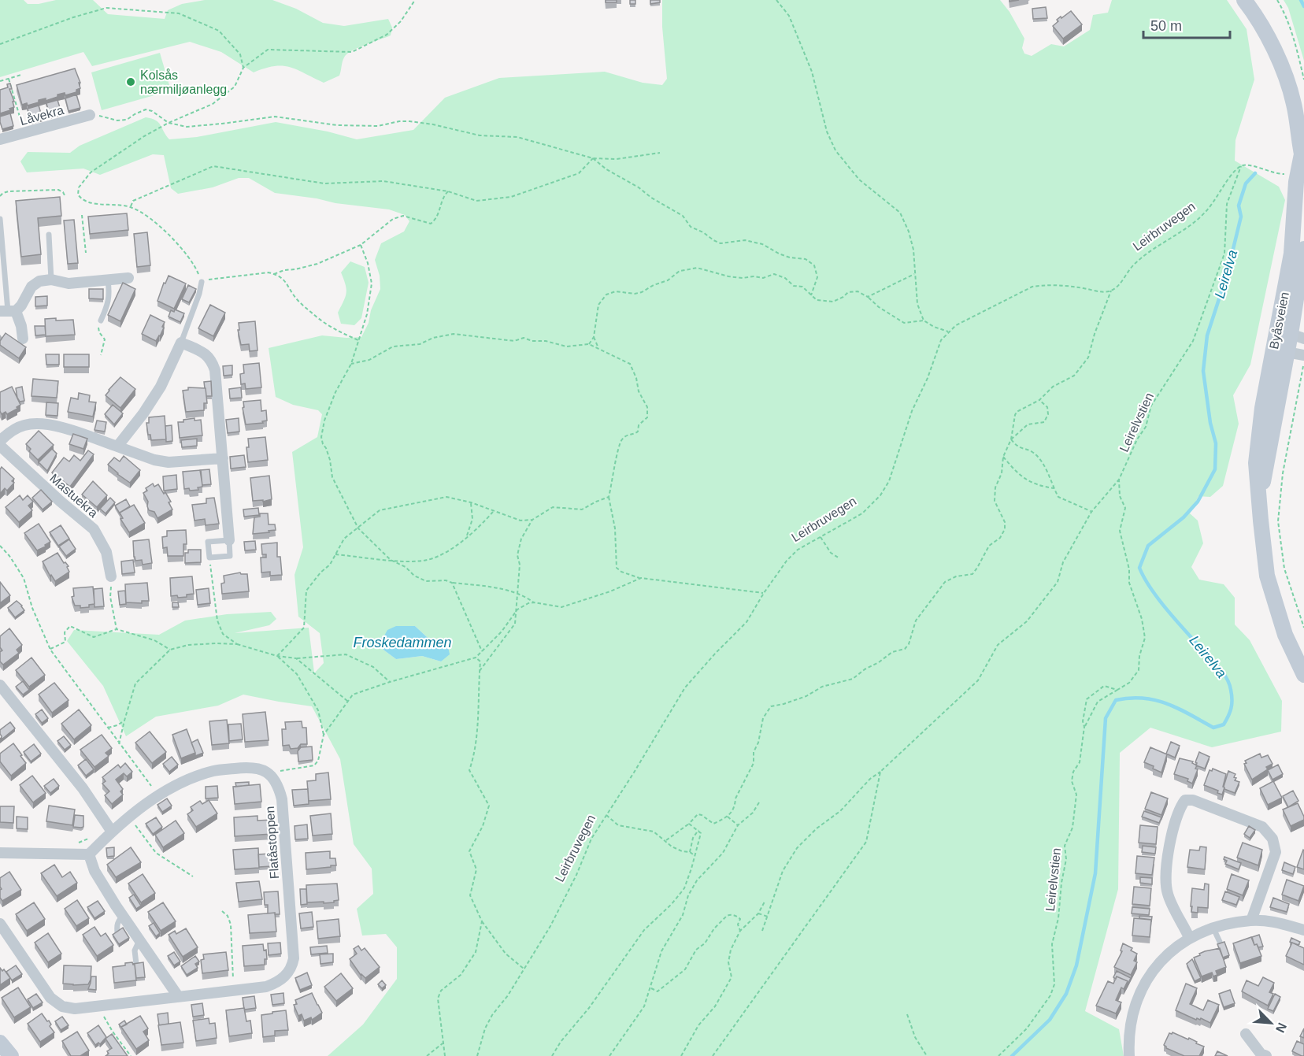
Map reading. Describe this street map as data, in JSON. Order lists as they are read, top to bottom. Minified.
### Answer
{"streets":{"main road":["Byåsveien"],"street":["Låvekra","Mastuekra","Flatåstoppen"],"path":["Leirbruvegen","Leirelvstien"]},"crossings":[["Leirbruvegen","Leirelvstien"]],"water":["Leirelva","Froskedammen"],"places":["Kolsås nærmiljøanlegg"],"scale_bar":"50 m","north":"bottom right"}
